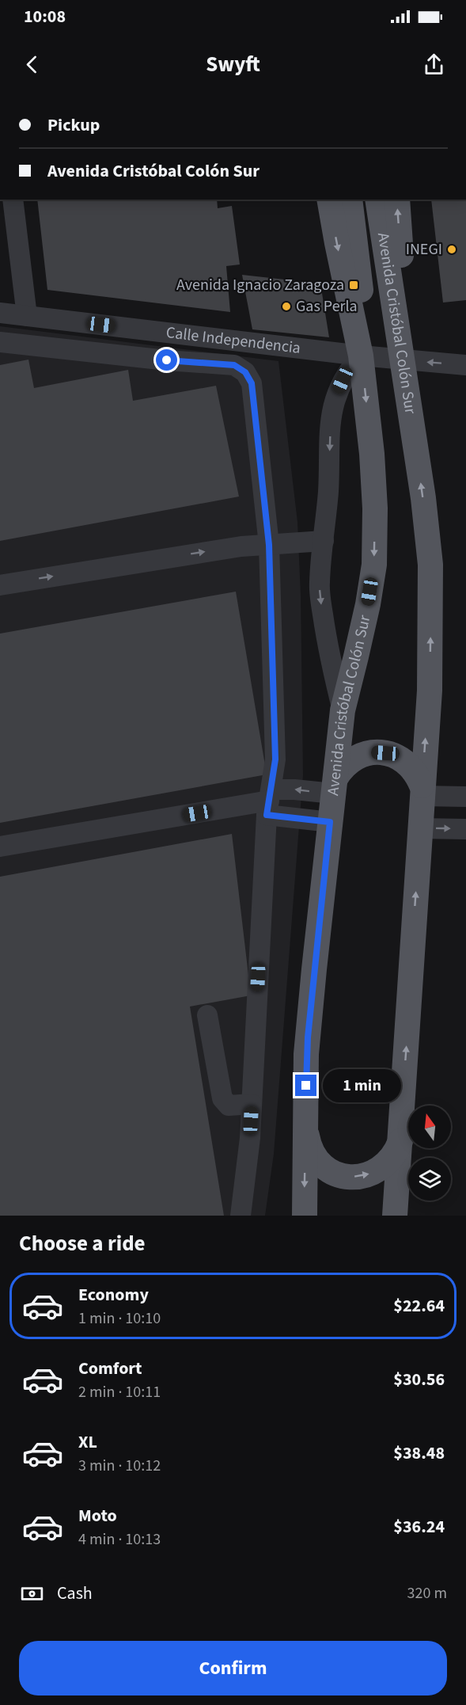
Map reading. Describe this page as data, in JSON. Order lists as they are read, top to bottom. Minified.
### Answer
{"streets":{"main road":["Avenida Cristóbal Colón Sur"],"street":["Calle Independencia"]},"crossings":[["Avenida Cristóbal Colón Sur","Calle Independencia"]],"places":{"other":["INEGI","Gas Perla"],"transit":["Avenida Ignacio Zaragoza"]},"north":"top","page":{"status":"10:08","header":"Swyft","banner":["Pickup","Avenida Cristóbal Colón Sur"],"bubble":"1 min","heading":"Choose a ride","list":[{"name":"Economy","note":"1 min · 10:10","value":"$22.64"},{"name":"Comfort","note":"2 min · 10:11","value":"$30.56"},{"name":"XL","note":"3 min · 10:12","value":"$38.48"},{"name":"Moto","note":"4 min · 10:13","value":"$36.24"}],"pay":["Cash","320 m"],"buttons":"Confirm"}}
